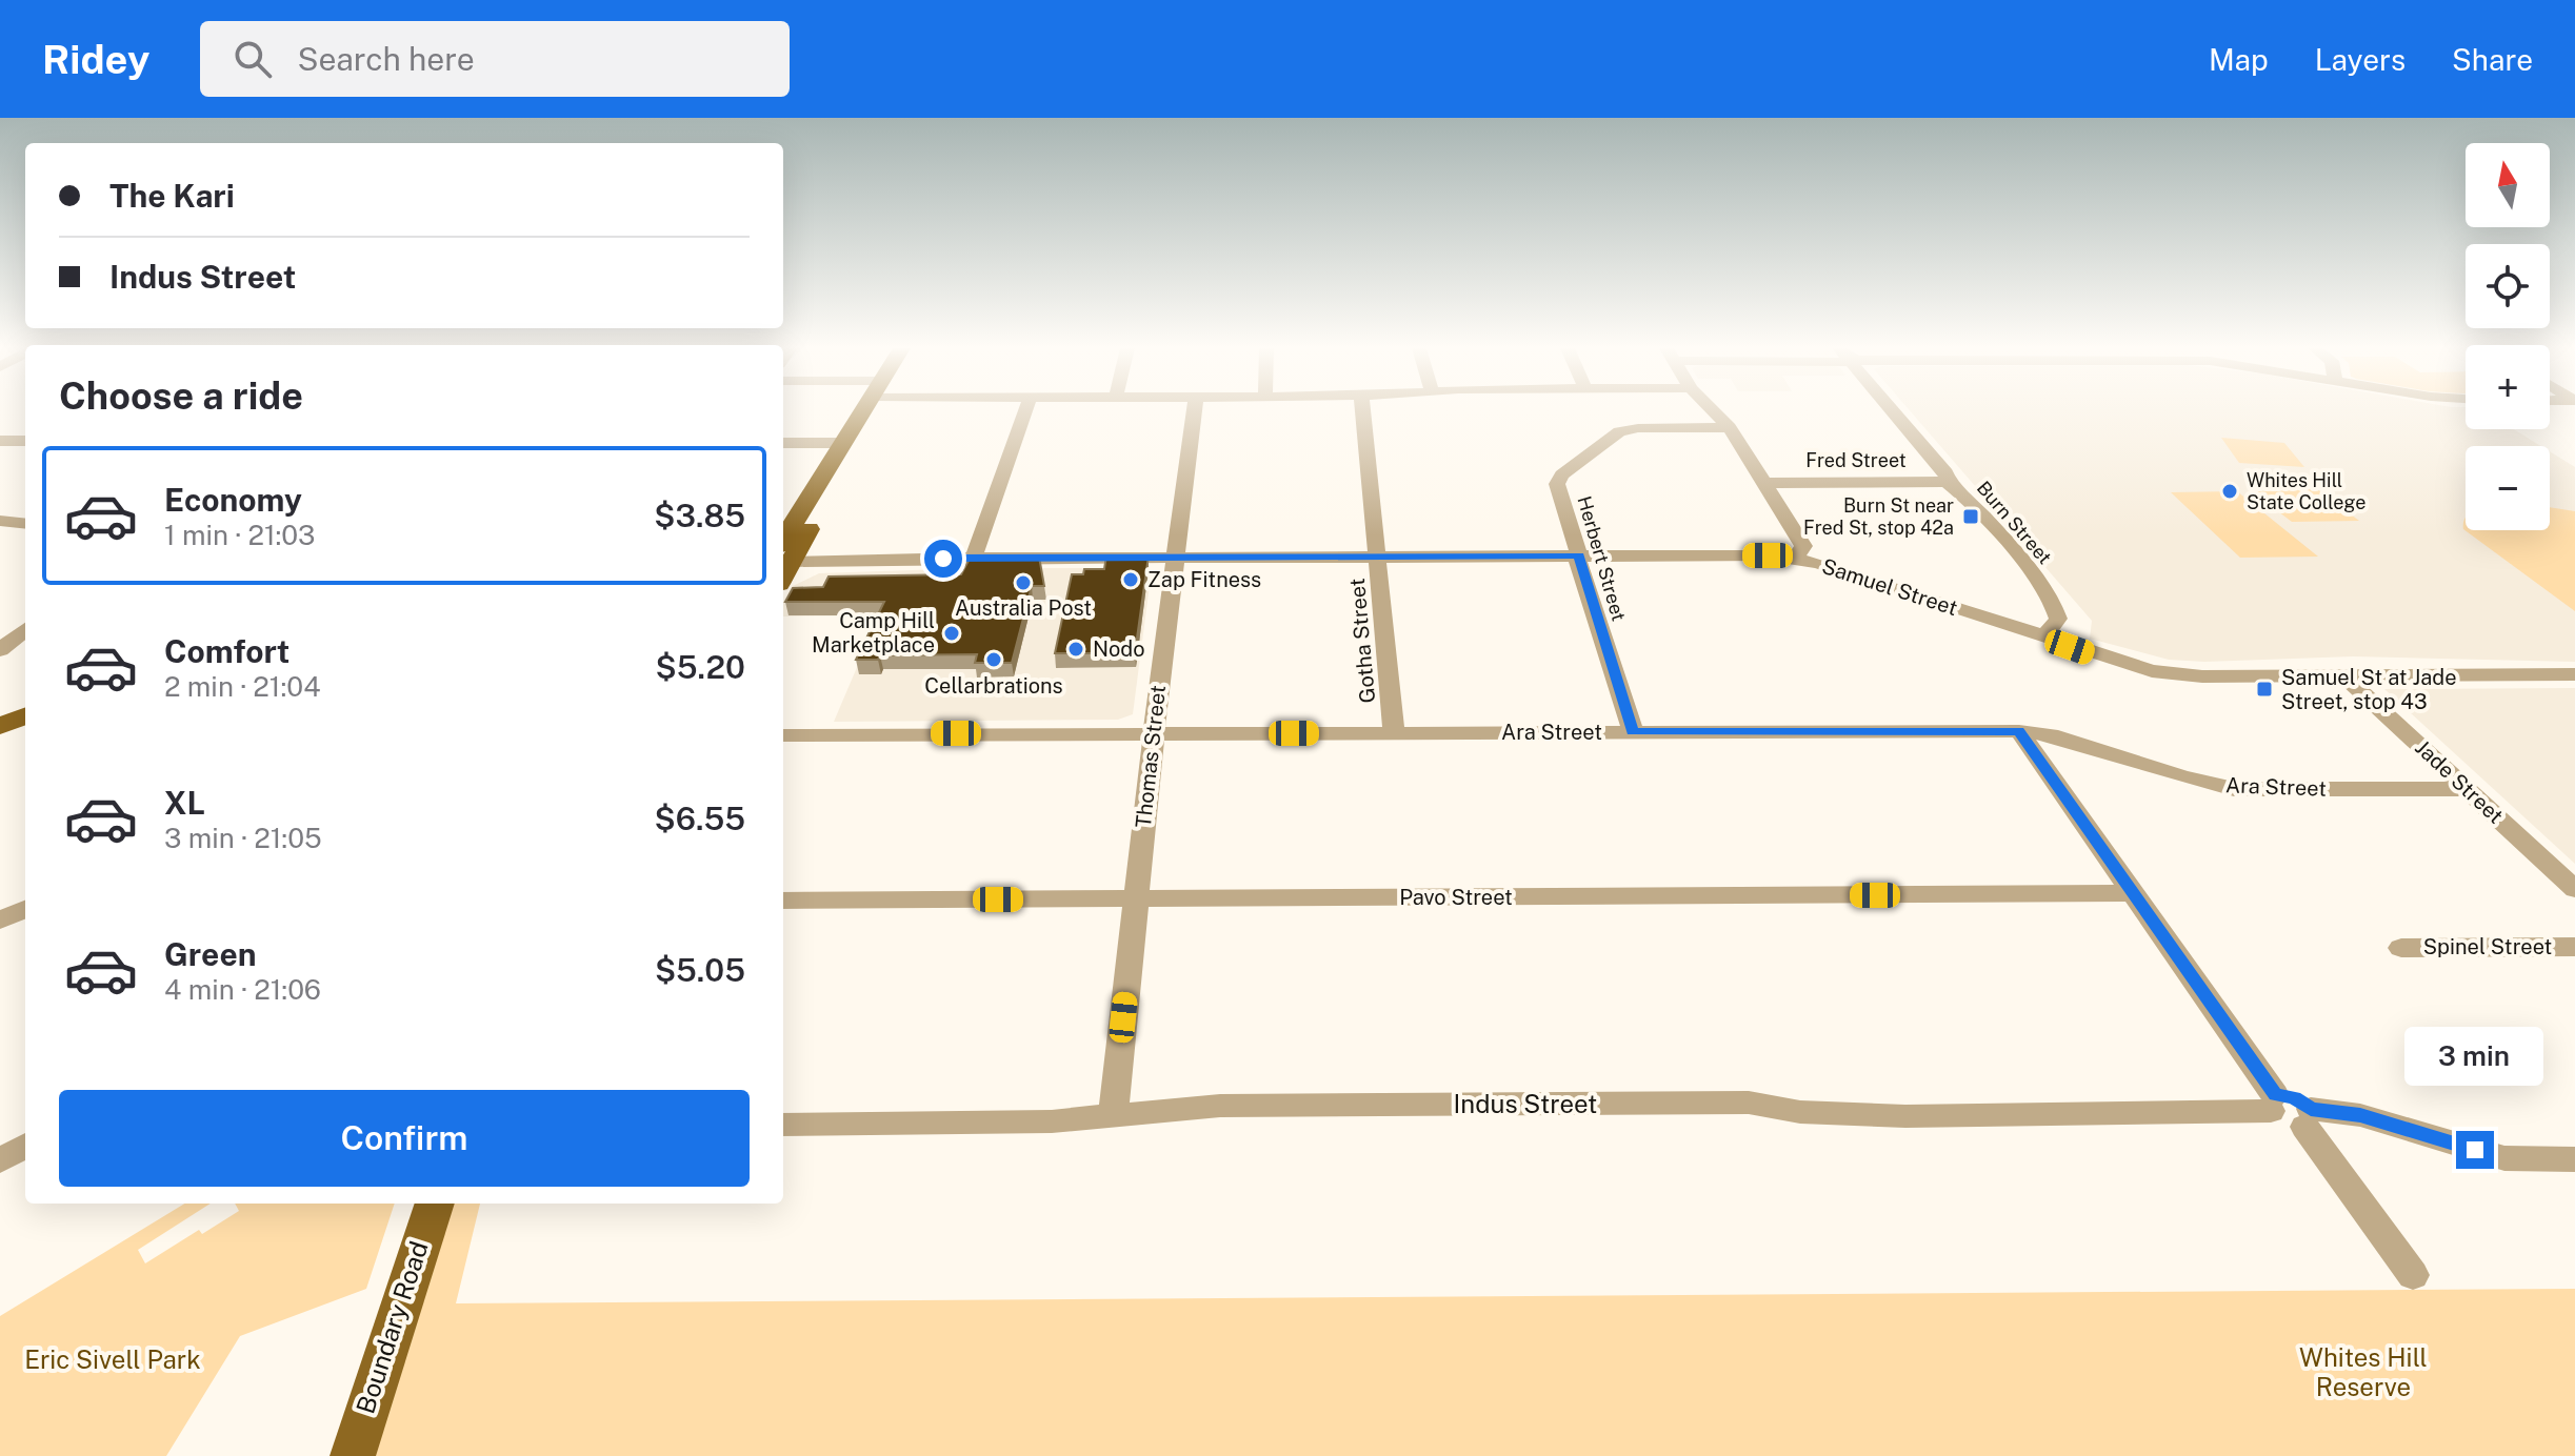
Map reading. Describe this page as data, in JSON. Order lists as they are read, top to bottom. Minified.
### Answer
{"streets":{"main road":["Boundary Road"],"street":["Fred Street","Burn Street","Herbert Street","Samuel Street","Gotha Street","Ara Street","Thomas Street","Jade Street","Pavo Street","Spinel Street","Indus Street"]},"crossings":[["Fred Street","Burn Street"],["Burn Street","Samuel Street"],["Herbert Street","Samuel Street"],["Herbert Street","Ara Street"],["Samuel Street","Gotha Street"],["Samuel Street","Thomas Street"],["Samuel Street","Jade Street"],["Gotha Street","Ara Street"],["Ara Street","Thomas Street"],["Ara Street","Jade Street"],["Thomas Street","Pavo Street"],["Thomas Street","Indus Street"]],"parks":["Whites Hill Reserve","Eric Sivell Park"],"places":{"other":["Whites Hill State College","Zap Fitness","Australia Post","Camp Hill Marketplace","Nodo","Cellarbrations"],"transit":["Burn St near Fred St, stop 42a","Samuel St at Jade Street, stop 43"]},"north":"top","page":{"header":"Ridey","search":"Search here","nav":["Map","Layers","Share"],"map_buttons":["+","−"],"banner":["The Kari","Indus Street"],"heading":"Choose a ride","list":[{"name":"Economy","note":"1 min · 21:03","value":"$3.85"},{"name":"Comfort","note":"2 min · 21:04","value":"$5.20"},{"name":"XL","note":"3 min · 21:05","value":"$6.55"},{"name":"Green","note":"4 min · 21:06","value":"$5.05"}],"bubble":"3 min","buttons":"Confirm"}}
